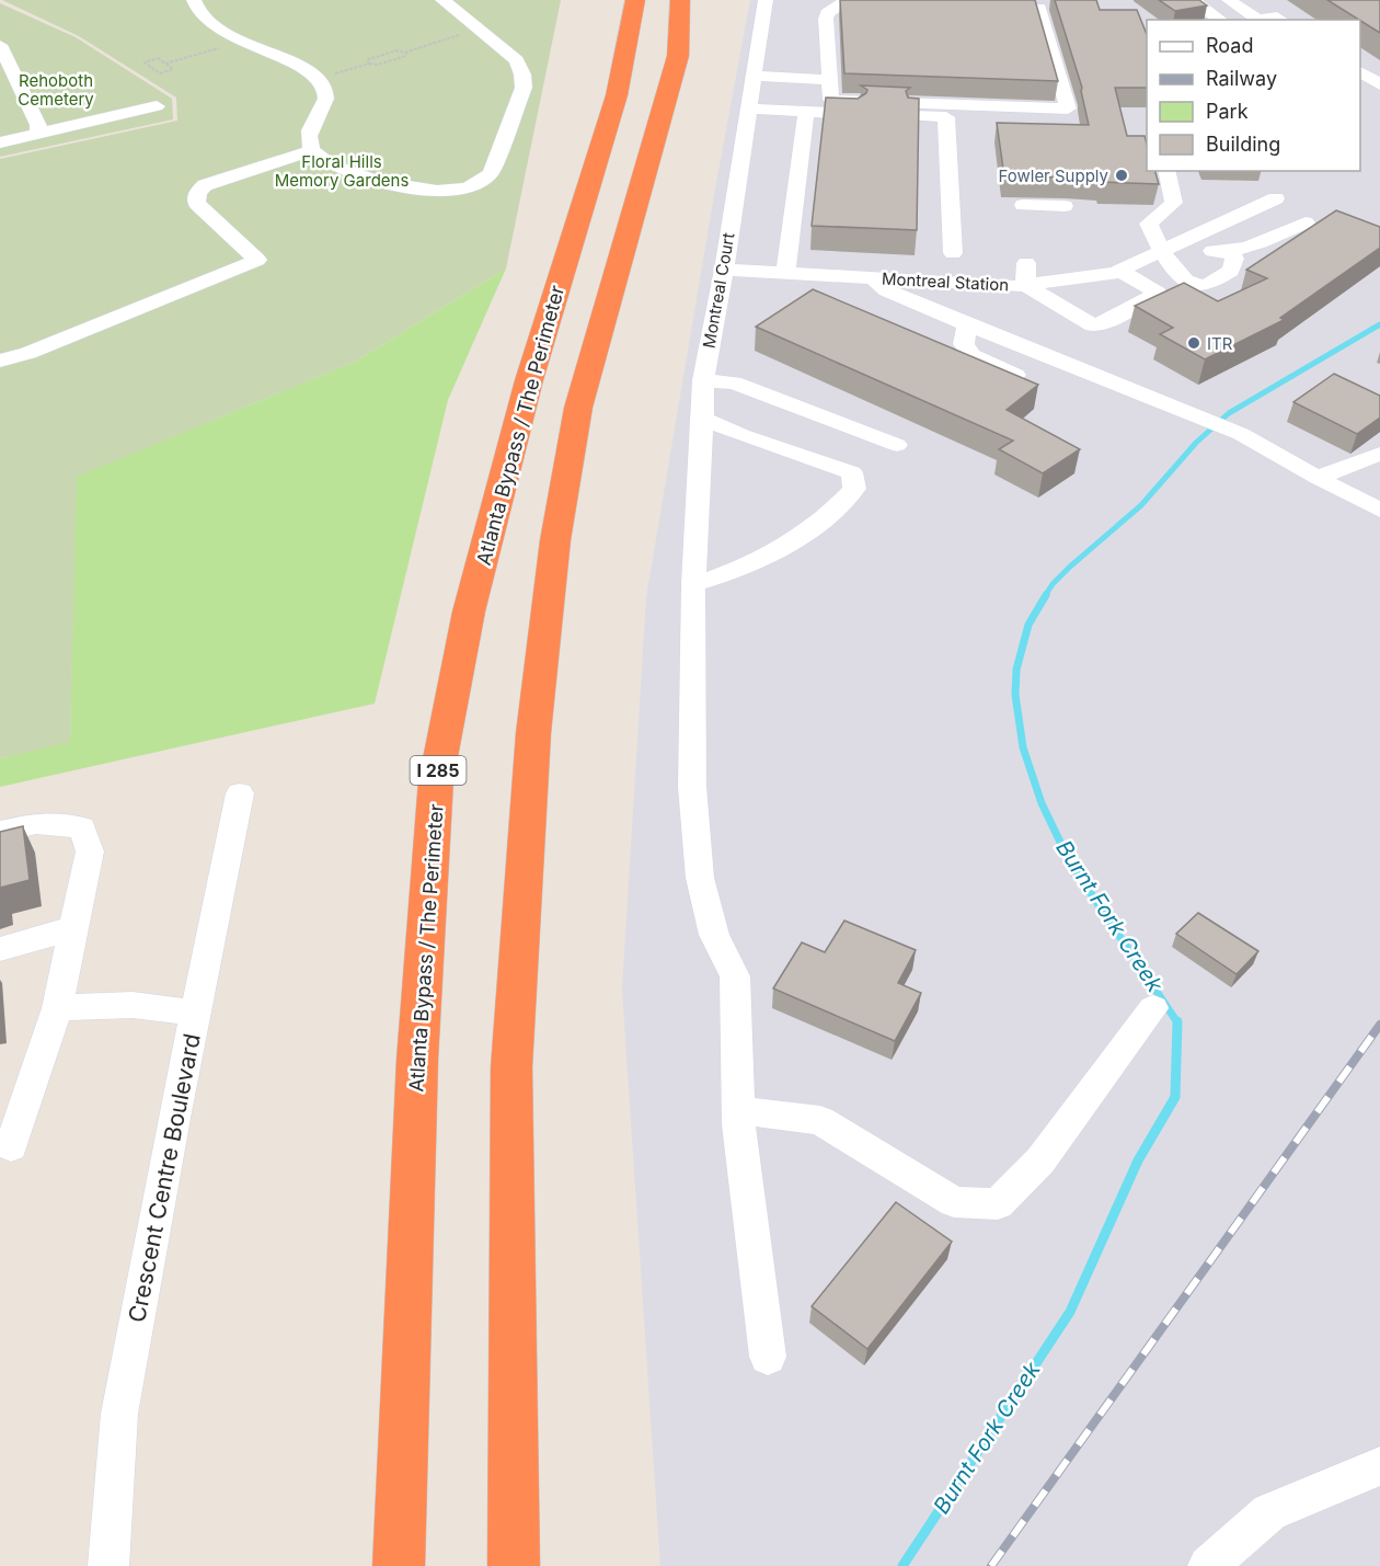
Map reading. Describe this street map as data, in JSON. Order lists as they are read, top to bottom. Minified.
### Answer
{"streets":{"highway":["Atlanta Bypass / The Perimeter","I 285"],"street":["Montreal Station","Montreal Court","Crescent Centre Boulevard"]},"crossings":[["Montreal Station","Montreal Court"]],"water":["Burnt Fork Creek"],"parks":["Rehoboth Cemetery","Floral Hills Memory Gardens"],"places":["Fowler Supply","ITR"],"legend":["Road","Railway","Park","Building"]}
